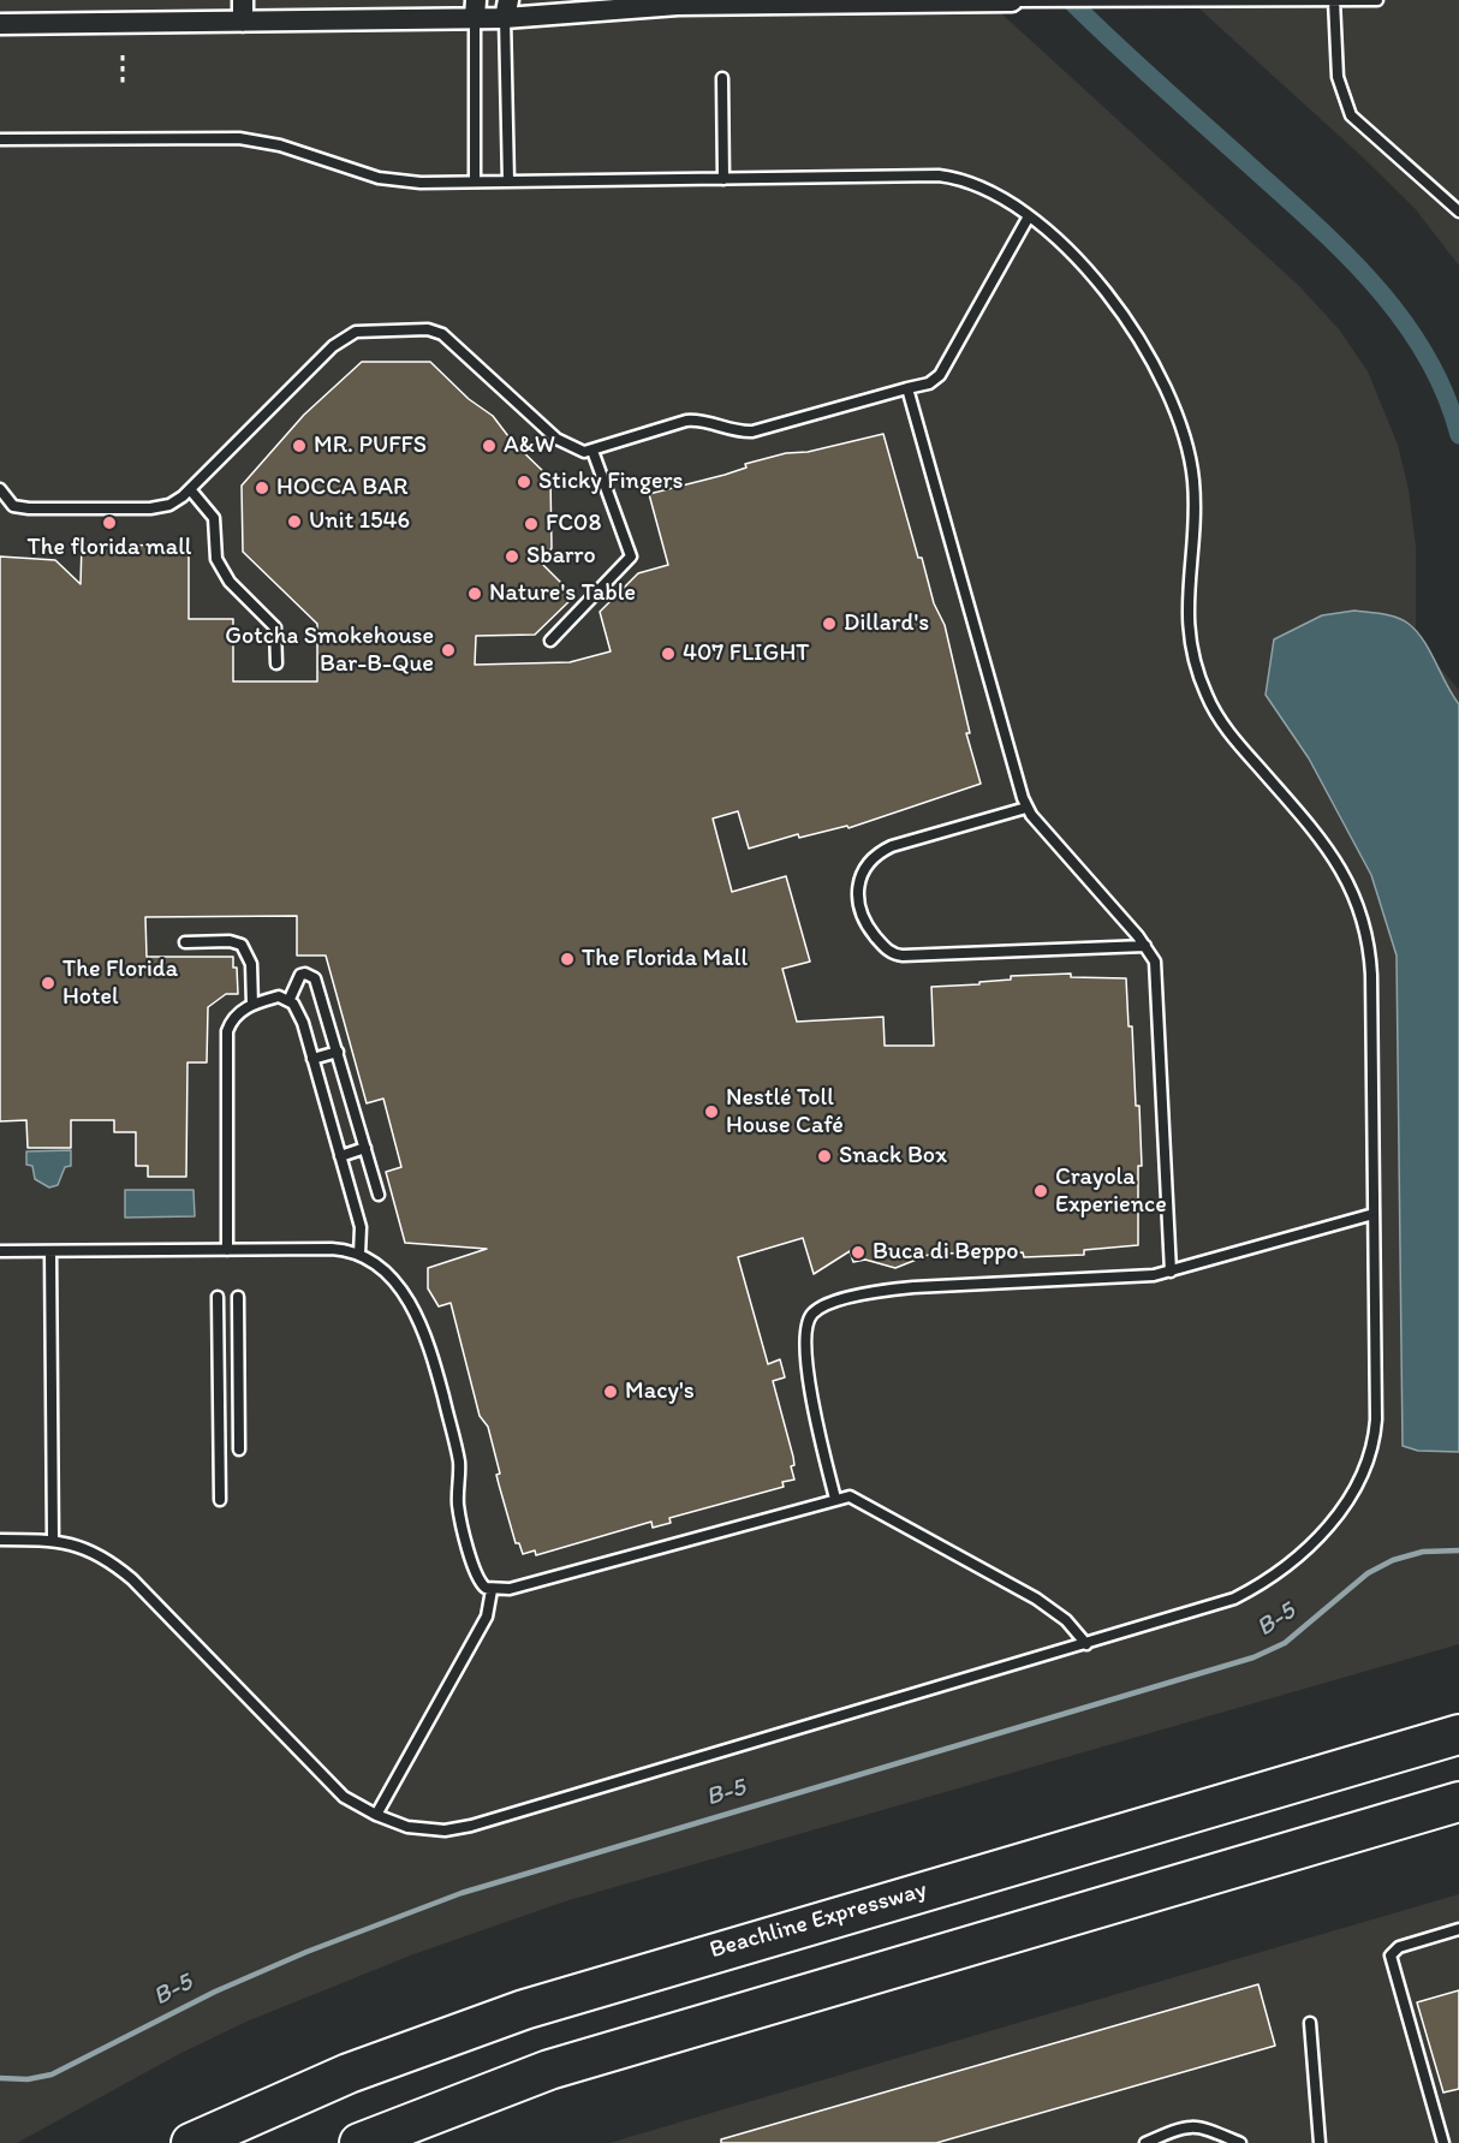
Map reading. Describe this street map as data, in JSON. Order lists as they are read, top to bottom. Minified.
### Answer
{"streets":{"highway":["Beachline Expressway"]},"water":["B-5"],"places":["MR. PUFFS","A&W","Sticky Fingers","HOCCA BAR","Unit 1546","The florida mall","FC08","Sbarro","Nature's Table","Dillard's","Gotcha Smokehouse Bar-B-Que","407 FLIGHT","The Florida Mall","The Florida Hotel","Nestlé Toll House Café","Snack Box","Crayola Experience","Buca di Beppo","Macy's"]}
